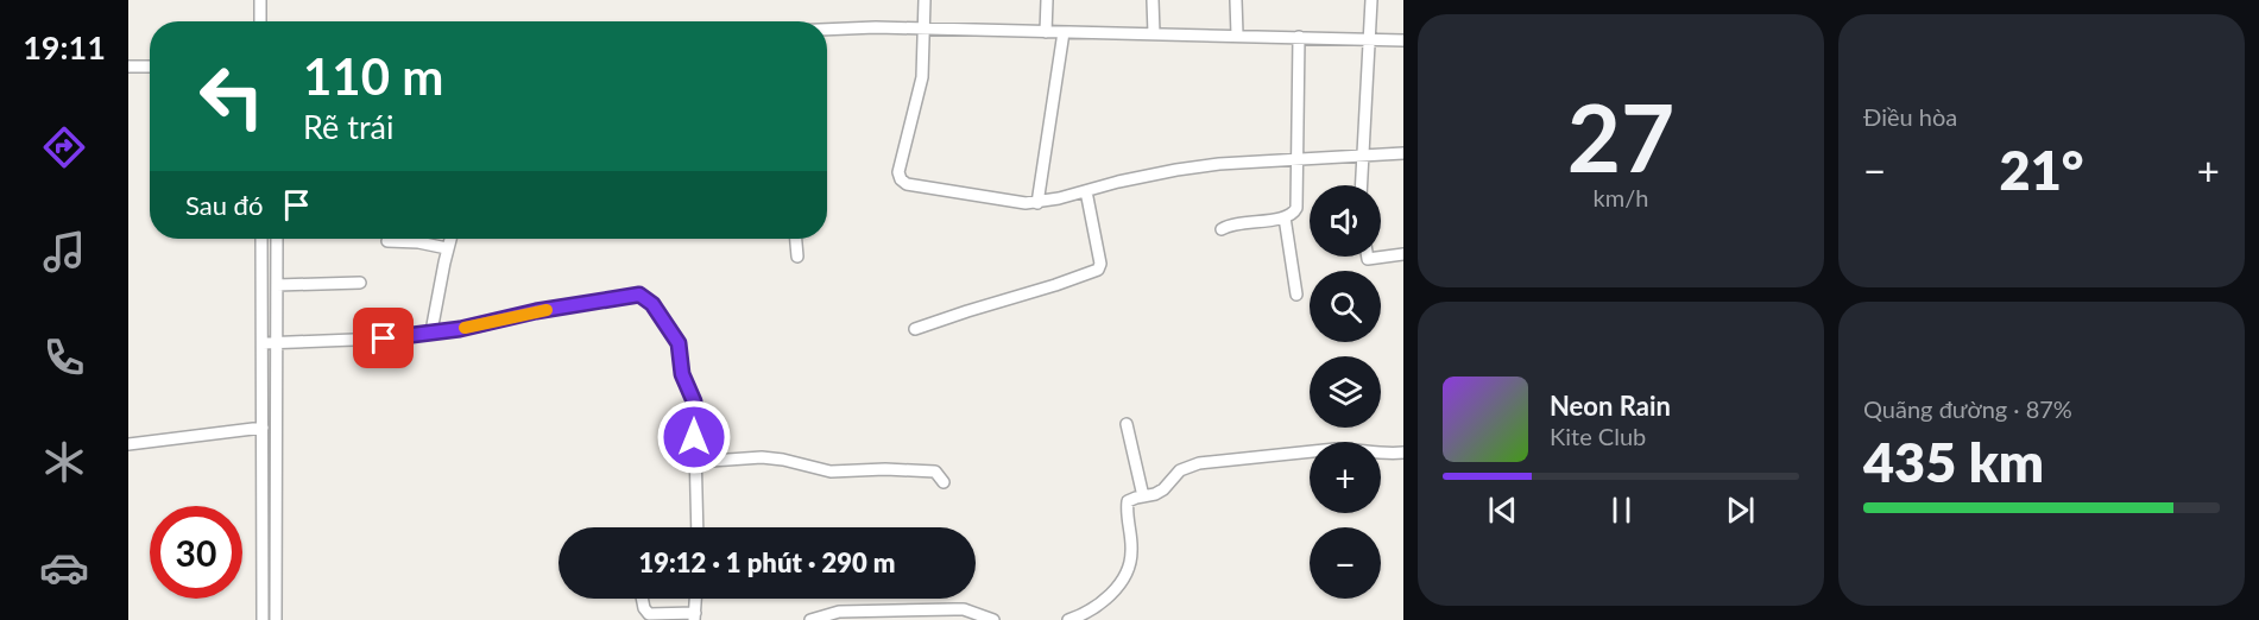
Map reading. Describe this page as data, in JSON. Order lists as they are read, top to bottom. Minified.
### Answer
{"page":{"tabs":"19:11","tile":[["27","km/h"],"Điều hòa",["Quãng đường · 87%","435 km"]],"turn":["110 m","Rẽ trái"],"heat":["−","21°","+"],"then":"Sau đó","map_buttons":["+","−"],"song":["Neon Rain","Kite Club"],"limit":"30","trip":"19:12 · 1 phút · 290 m"}}
